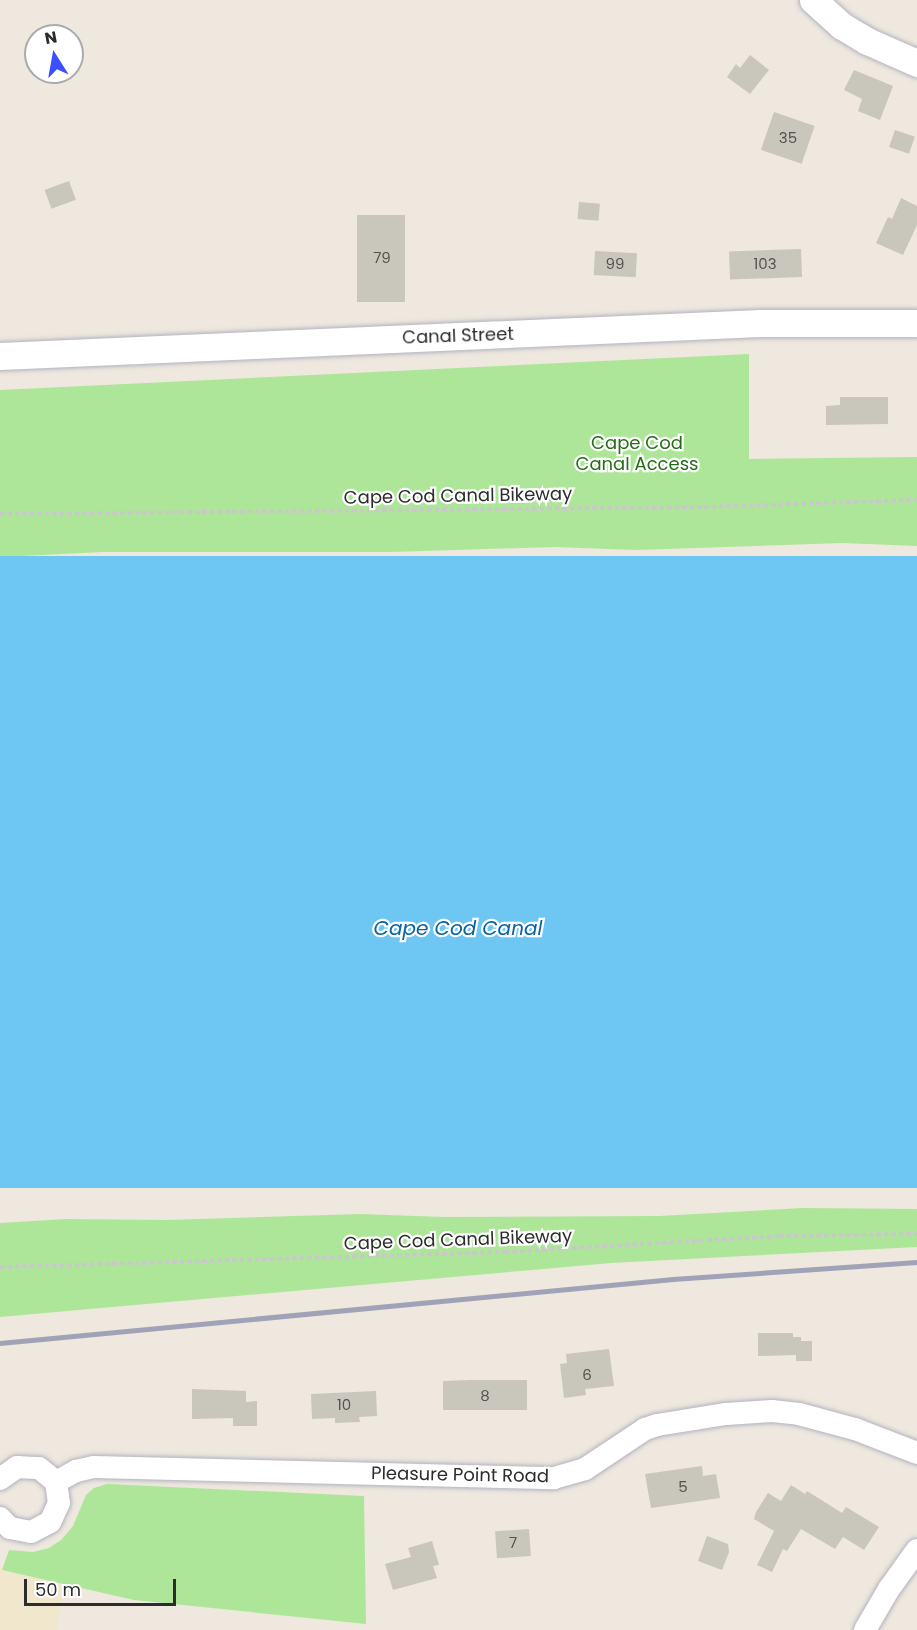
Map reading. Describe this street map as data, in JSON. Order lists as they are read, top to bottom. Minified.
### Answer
{"streets":{"street":["Canal Street","Pleasure Point Road"],"path":["Cape Cod Canal Bikeway"]},"water":["Cape Cod Canal"],"parks":["Cape Cod Canal Access"],"house_numbers":["35","79","99","103","6","8","10","5","7"],"scale_bar":"50 m","north":"top"}
